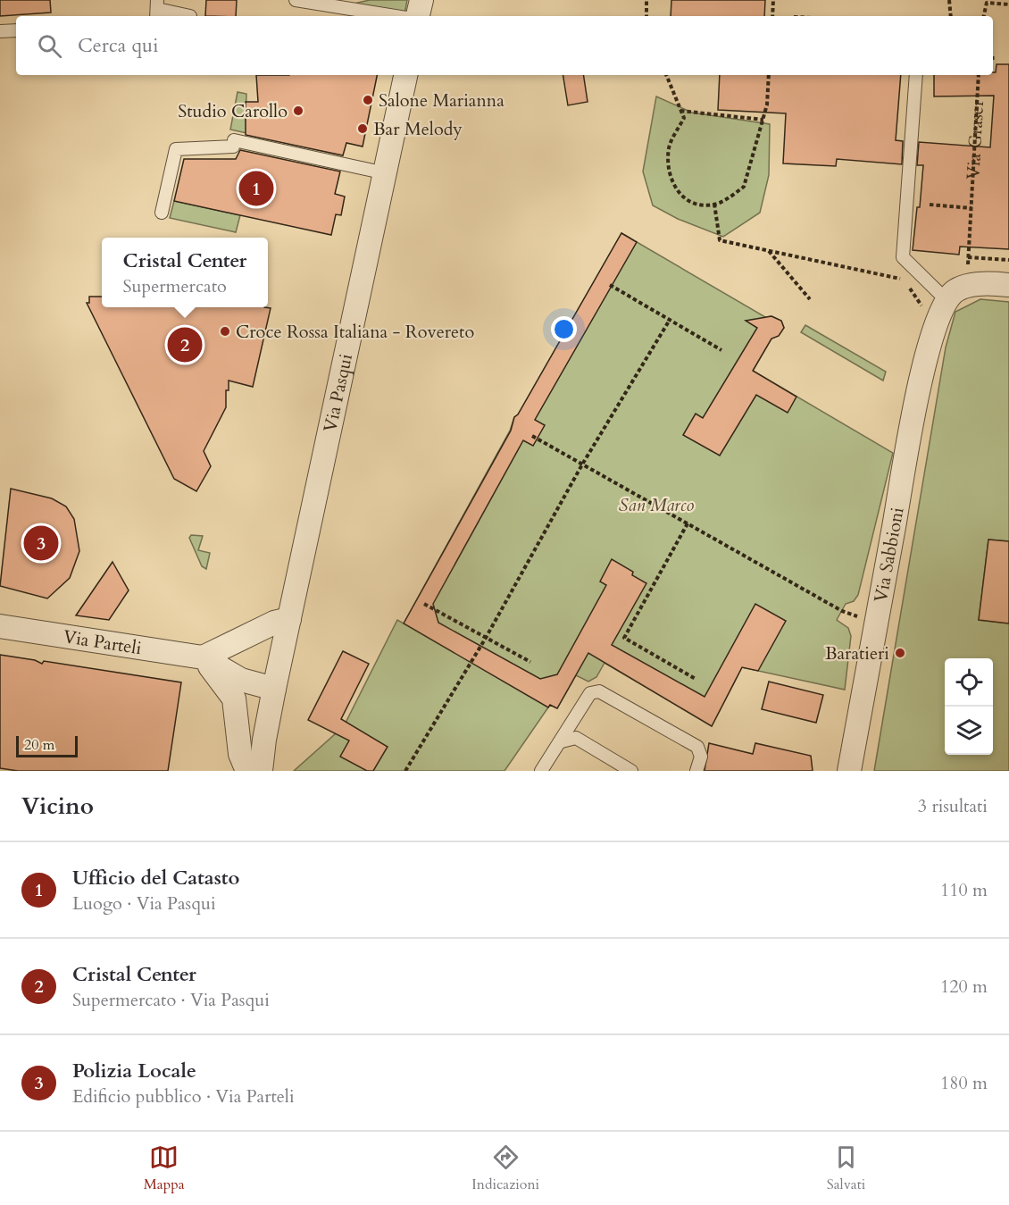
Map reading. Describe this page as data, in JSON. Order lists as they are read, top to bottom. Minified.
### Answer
{"streets":{"street":["Via Pasqui","Via Sabbioni","Via Parteli"],"path":["Via Graser"]},"parks":["San Marco"],"places":["Salone Marianna","Studio Carollo","Bar Melody","Croce Rossa Italiana - Rovereto","Baratieri"],"scale_bar":"20 m","page":{"search":"Cerca qui","pins":["1","2","3"],"popup":["Cristal Center","Supermercato"],"scale":"20 m","heading":["Vicino","3 risultati"],"list":[{"mark":"1","name":"Ufficio del Catasto","note":"Luogo · Via Pasqui","value":"110 m"},{"mark":"2","name":"Cristal Center","note":"Supermercato · Via Pasqui","value":"120 m"},{"mark":"3","name":"Polizia Locale","note":"Edificio pubblico · Via Parteli","value":"180 m"}],"nav":["Mappa","Indicazioni","Salvati"]}}
